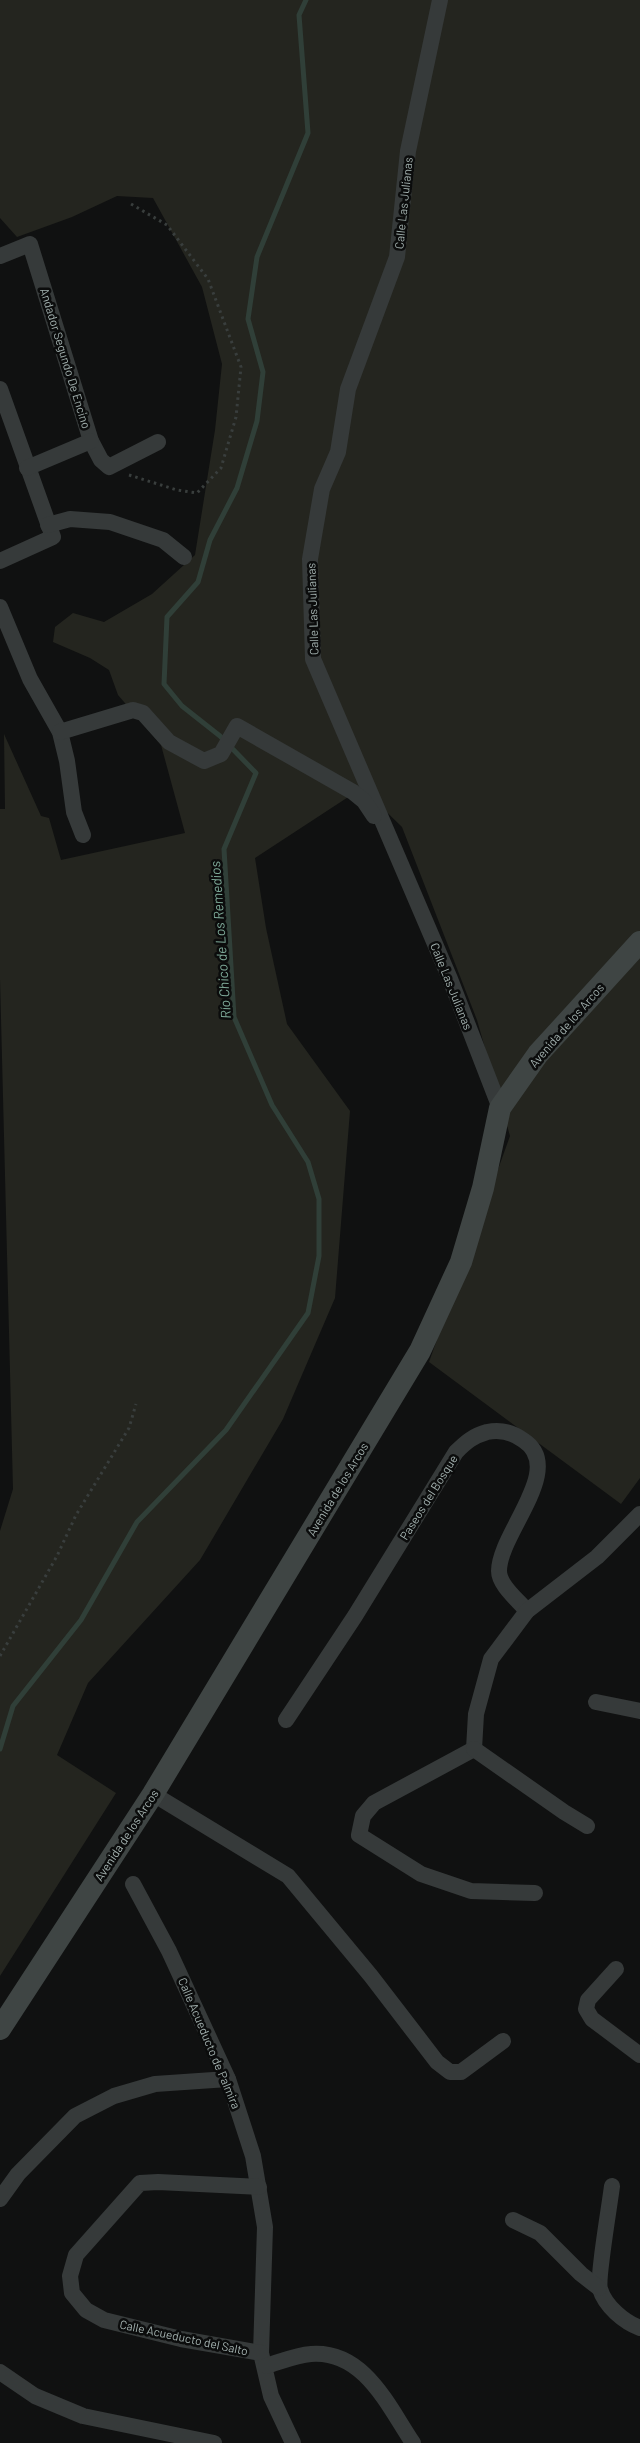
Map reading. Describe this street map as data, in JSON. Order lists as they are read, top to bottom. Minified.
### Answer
{"streets":{"main road":["Avenida de los Arcos"],"street":["Calle Las Julianas","Andador Segundo De Encino","Paseos del Bosque","Calle Acueducto de Palmira","Calle Acueducto del Salto"]},"crossings":[["Calle Las Julianas","Avenida de los Arcos"],["Calle Acueducto de Palmira","Calle Acueducto del Salto"]],"water":["Río Chico de Los Remedios"]}
